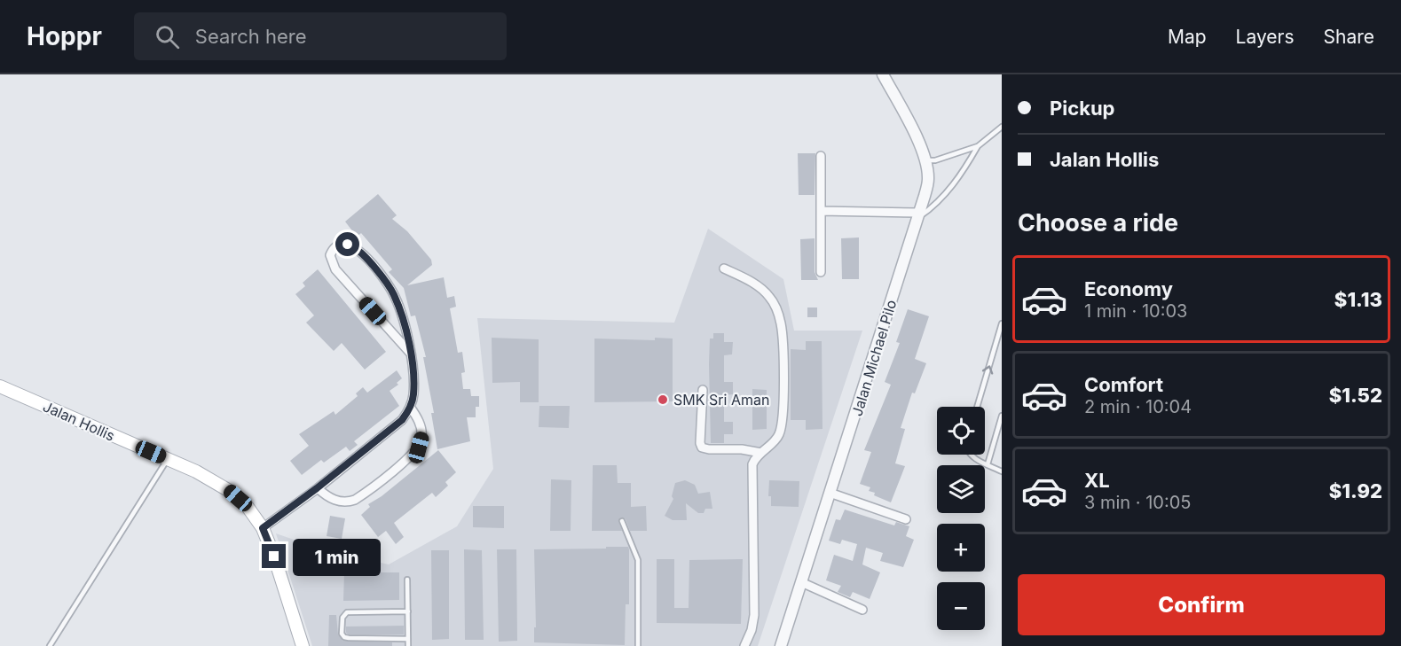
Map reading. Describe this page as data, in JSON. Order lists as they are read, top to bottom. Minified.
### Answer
{"streets":{"main road":["Jalan Hollis"],"street":["Jalan Michael Pilo"]},"places":["SMK Sri Aman"],"page":{"header":"Hoppr","search":"Search here","nav":["Map","Layers","Share"],"banner":["Pickup","Jalan Hollis"],"heading":"Choose a ride","list":[{"name":"Economy","note":"1 min · 10:03","value":"$1.13"},{"name":"Comfort","note":"2 min · 10:04","value":"$1.52"},{"name":"XL","note":"3 min · 10:05","value":"$1.92"}],"map_buttons":["+","−"],"bubble":"1 min","buttons":"Confirm"}}
